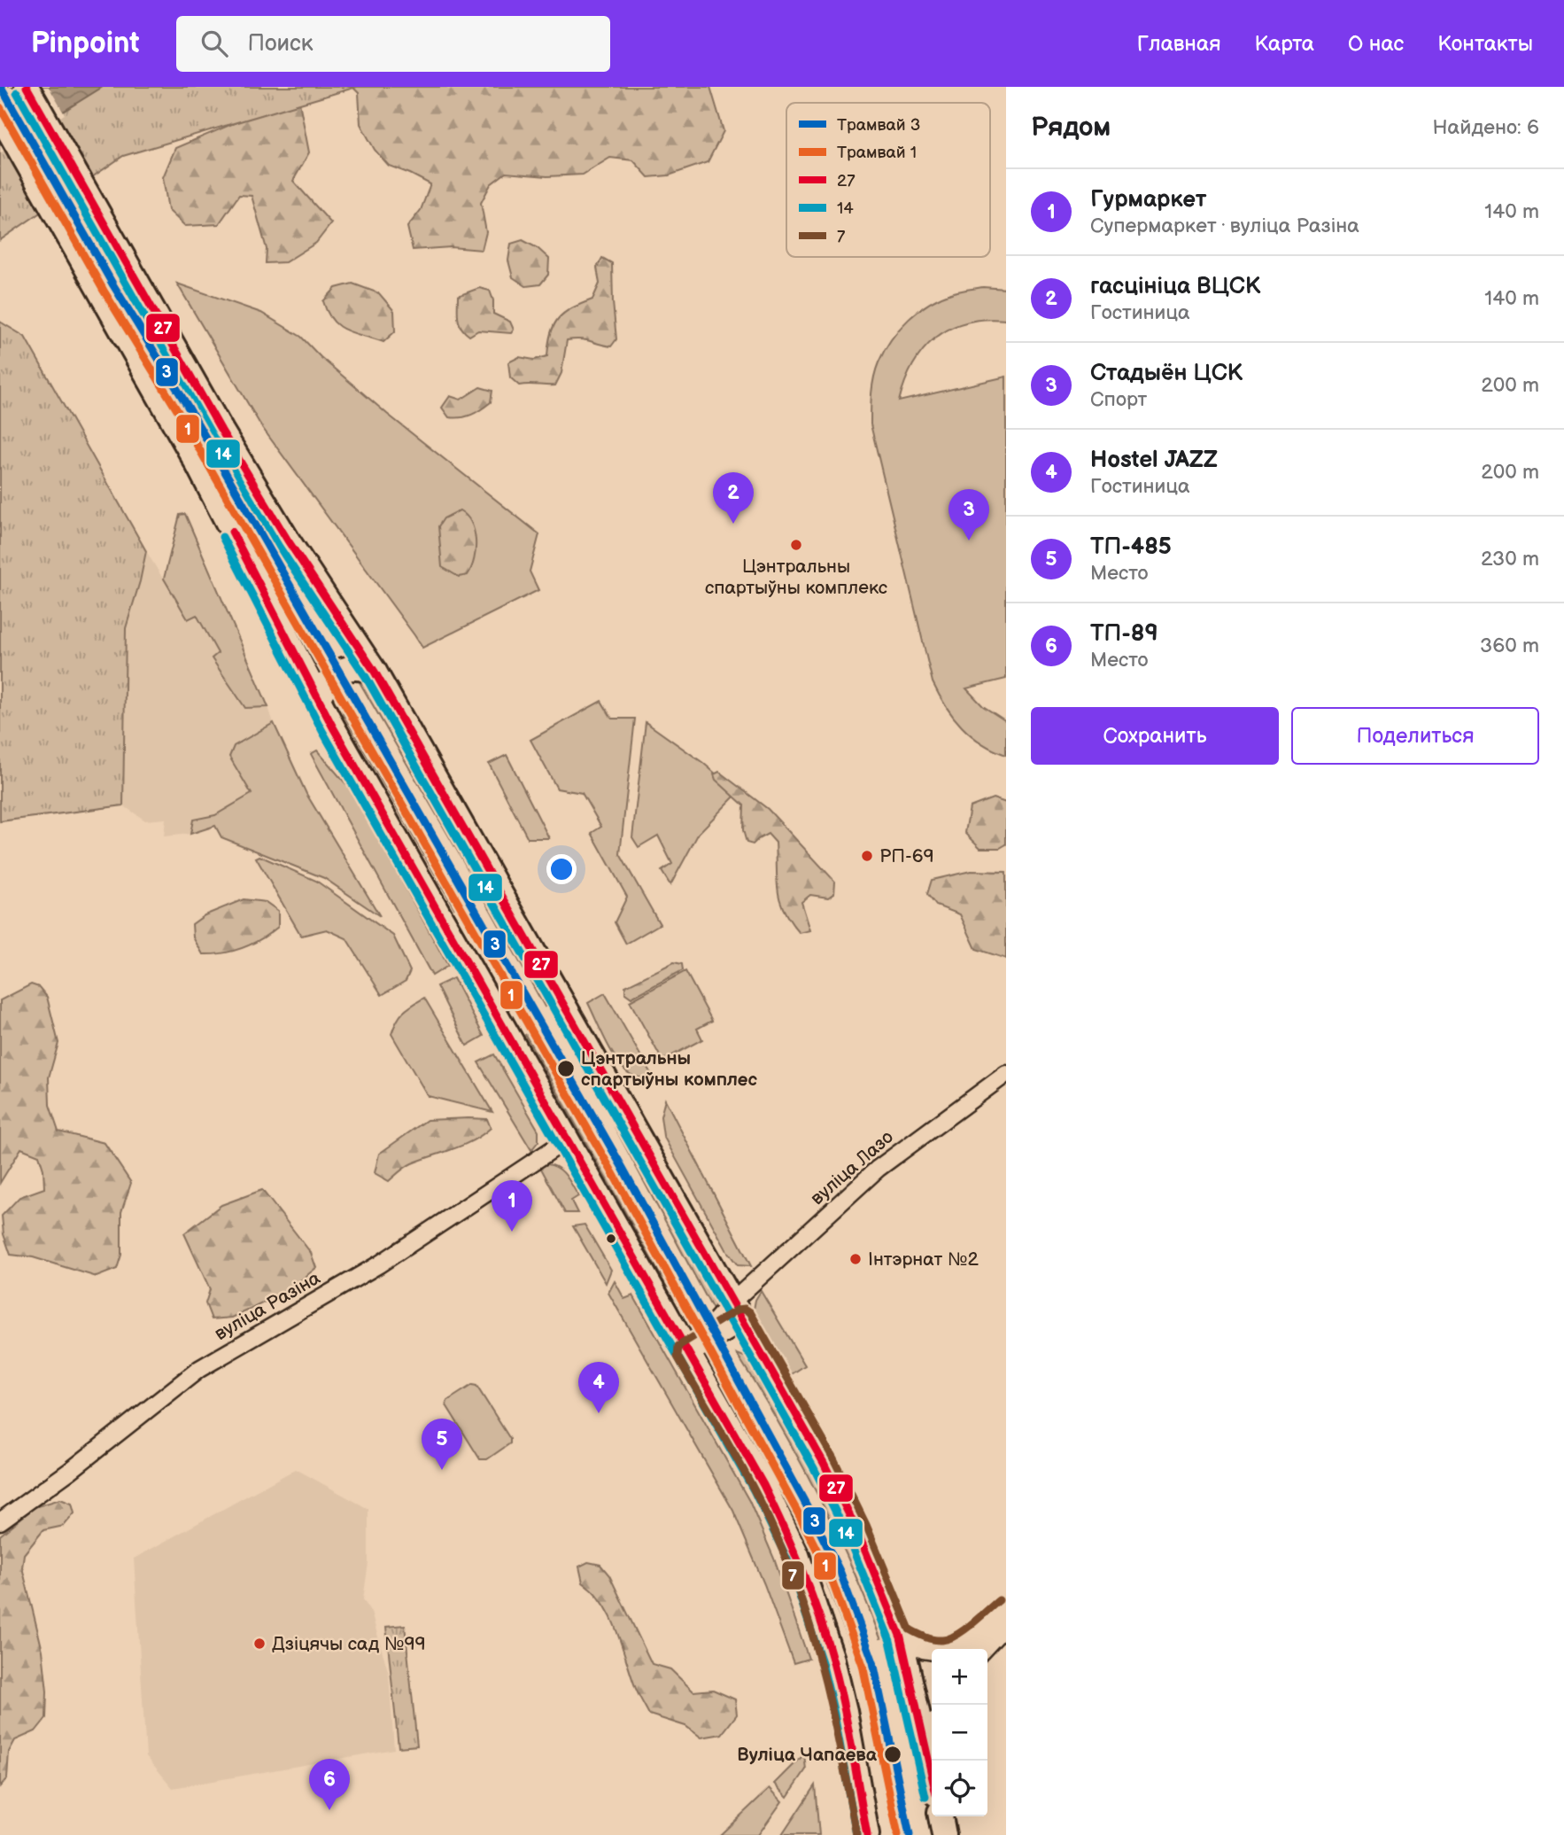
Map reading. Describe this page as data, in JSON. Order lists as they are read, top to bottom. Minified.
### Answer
{"streets":{"street":["вуліца Лазо","вуліца Разіна"]},"places":["Цэнтральны спартыўны комплекс","РП-69","Цэнтральны спартыўны комплес","Інтэрнат №2","Дзіцячы сад №99","Вуліца Чапаева"],"lines":["tram line 3","transit line 27","transit line 14","tram line 1","transit line 7"],"legend":["Трамвай 3","Трамвай 1","27","14","7"],"page":{"header":"Pinpoint","search":"Поиск","nav":["Главная","Карта","О нас","Контакты"],"heading":["Рядом","Найдено: 6"],"list":[{"mark":"1","name":"Гурмаркет","note":"Супермаркет · вуліца Разіна","value":"140 m"},{"mark":"2","name":"гасцініца ВЦСК","note":"Гостиница","value":"140 m"},{"mark":"3","name":"Стадыён ЦСК","note":"Спорт","value":"200 m"},{"mark":"4","name":"Hostel JAZZ","note":"Гостиница","value":"200 m"},{"mark":"5","name":"ТП-485","note":"Место","value":"230 m"},{"mark":"6","name":"ТП-89","note":"Место","value":"360 m"}],"pins":["2","3","1","4","5","6"],"buttons":["Сохранить","Поделиться"],"map_buttons":["+","−"]}}
